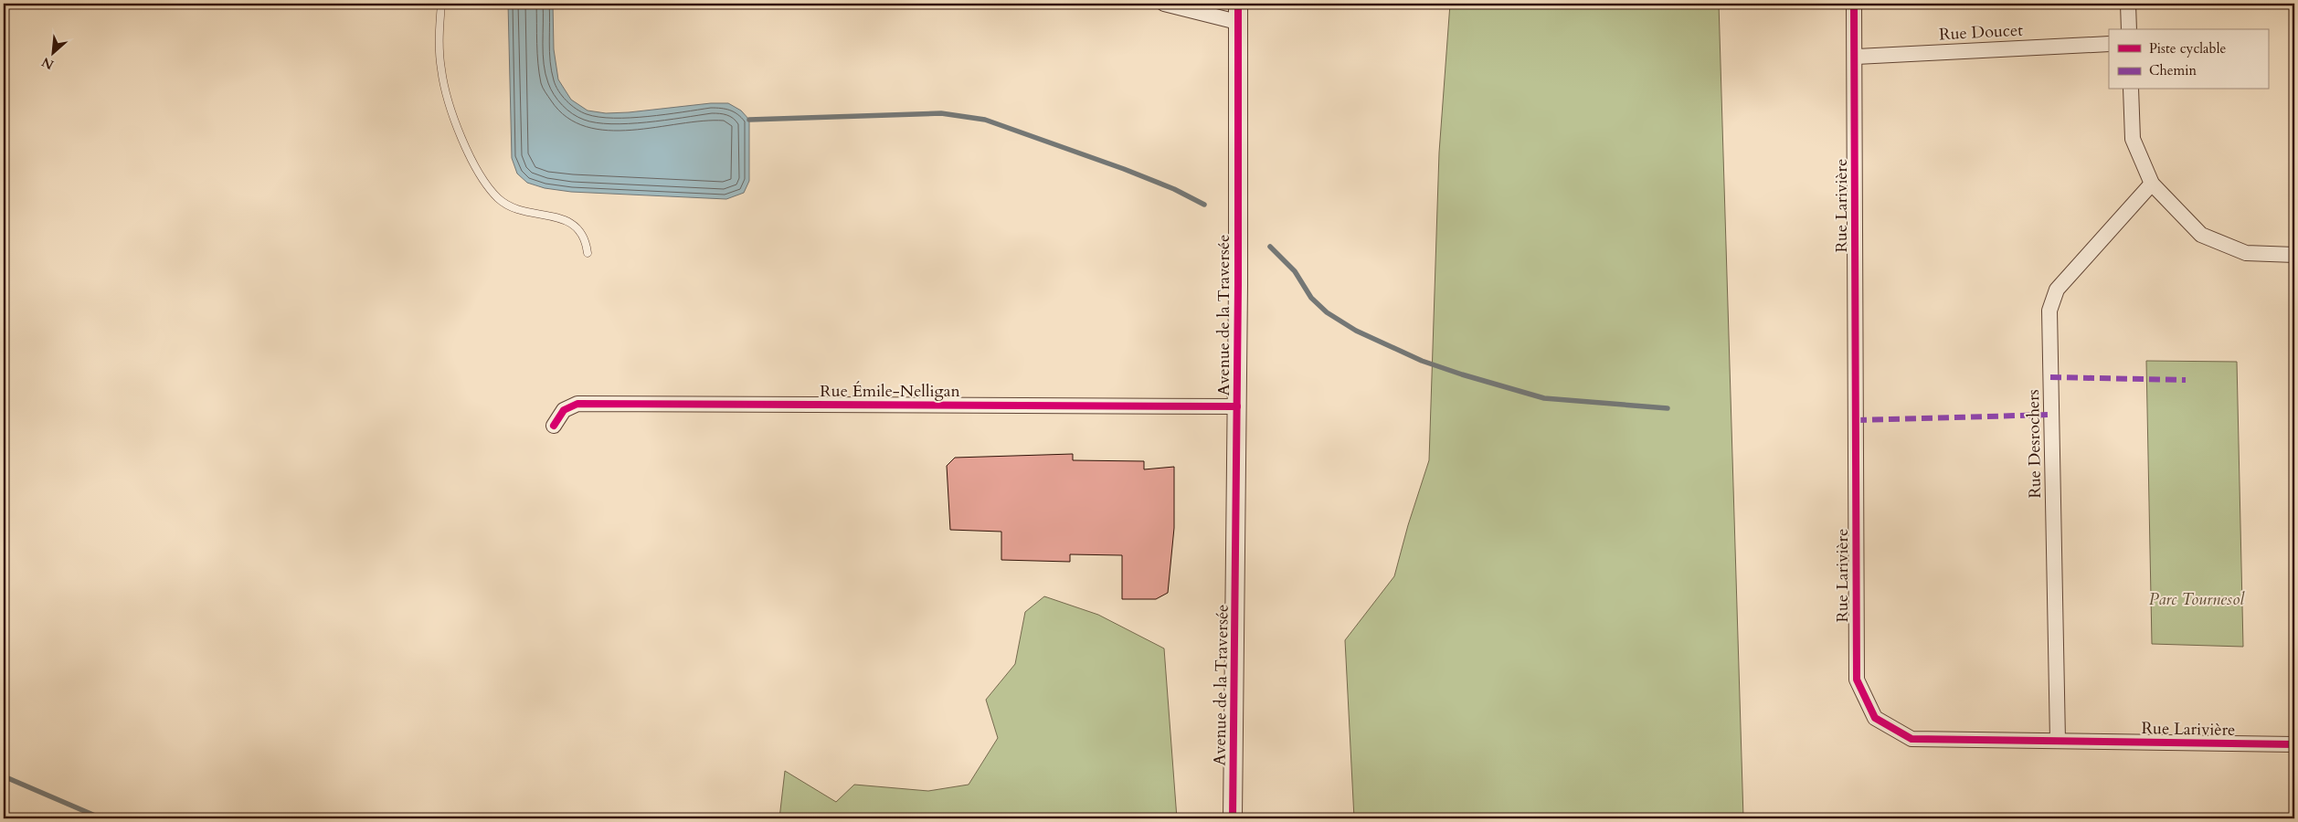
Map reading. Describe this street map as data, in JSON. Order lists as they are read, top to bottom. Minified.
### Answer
{"streets":{"street":["Rue Doucet","Rue Larivière","Avenue de la Traversée","Rue Émile-Nelligan","Rue Desrochers"]},"crossings":[["Rue Doucet","Rue Larivière"],["Rue Larivière","Rue Desrochers"],["Avenue de la Traversée","Rue Émile-Nelligan"]],"parks":["Parc Tournesol"],"legend":["Piste cyclable","Chemin"],"north":"bottom left"}
